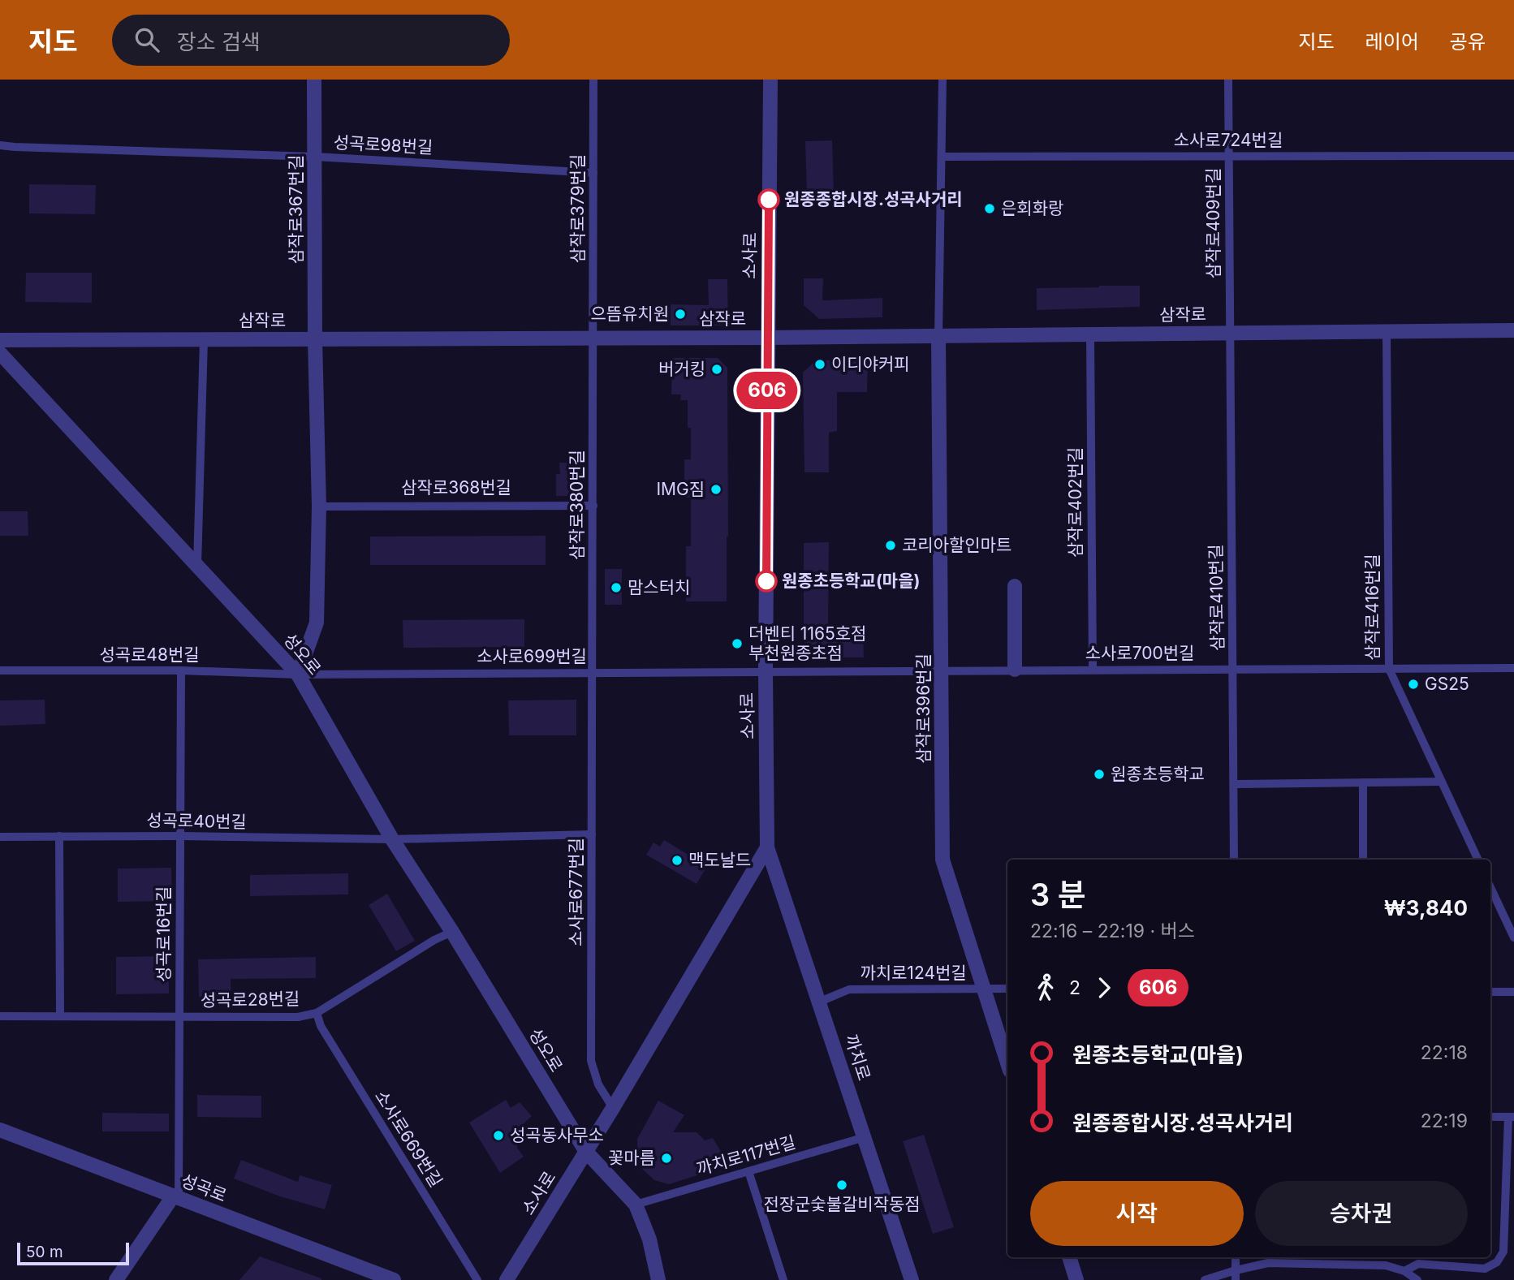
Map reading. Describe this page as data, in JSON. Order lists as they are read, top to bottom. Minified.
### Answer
{"streets":{"street":["삼작로367번길","소사로","삼작로","성오로","삼작로396번길","까치로","성곡로"],"lane":["소사로724번길","성곡로98번길","삼작로379번길","삼작로409번길","삼작로368번길","삼작로402번길","삼작로380번길","삼작로410번길","삼작로416번길","소사로700번길","성곡로48번길","소사로699번길","성곡로40번길","소사로677번길","성곡로16번길","까치로124번길","성곡로28번길","소사로669번길","까치로117번길"]},"crossings":[["소사로724번길","삼작로409번길"],["성곡로98번길","삼작로379번길"],["성곡로98번길","삼작로367번길"],["삼작로379번길","삼작로"],["삼작로379번길","삼작로380번길"],["삼작로367번길","삼작로"],["삼작로409번길","삼작로"],["삼작로409번길","삼작로410번길"],["소사로","삼작로"],["소사로","소사로700번길"],["소사로","성오로"],["소사로","소사로699번길"],["소사로","소사로677번길"],["소사로","까치로"],["삼작로","삼작로402번길"],["삼작로","삼작로380번길"],["삼작로","삼작로410번길"],["삼작로","삼작로416번길"],["삼작로","삼작로396번길"],["삼작로368번길","삼작로380번길"],["삼작로402번길","소사로700번길"],["삼작로380번길","소사로699번길"],["삼작로380번길","소사로677번길"],["삼작로410번길","소사로700번길"],["삼작로416번길","소사로700번길"],["소사로700번길","소사로699번길"],["소사로700번길","삼작로396번길"],["성오로","성곡로48번길"],["성오로","소사로699번길"],["성오로","성곡로40번길"],["성오로","성곡로28번길"],["성오로","까치로117번길"],["성곡로48번길","소사로699번길"],["성곡로48번길","성곡로16번길"],["소사로699번길","소사로677번길"],["삼작로396번길","까치로124번길"],["성곡로40번길","성곡로16번길"],["성곡로16번길","성곡로28번길"],["성곡로16번길","성곡로"],["까치로124번길","까치로"],["성곡로28번길","소사로669번길"],["까치로","까치로117번길"]],"places":["원종종합시장.성곡사거리","은회화랑","으뜸유치원","이디야커피","버거킹","IMG짐","코리아할인마트","원종초등학교(마을)","맘스터치","더벤티 1165호점 부천원종초점","GS25","원종초등학교","맥도날드","성곡동사무소","꽃마름","전장군숯불갈비작동점"],"lines":["bus line 606"],"scale_bar":"50 m","page":{"header":"지도","search":"장소 검색","nav":["지도","레이어","공유"],"on_map":"606","heading":["3 분","22:16 – 22:19 · 버스","₩3,840"],"legs":["2","606"],"list":[{"name":"원종초등학교(마을)","value":"22:18"},{"name":"원종종합시장.성곡사거리","value":"22:19"}],"buttons":["시작","승차권"],"scale":"50 m"}}
